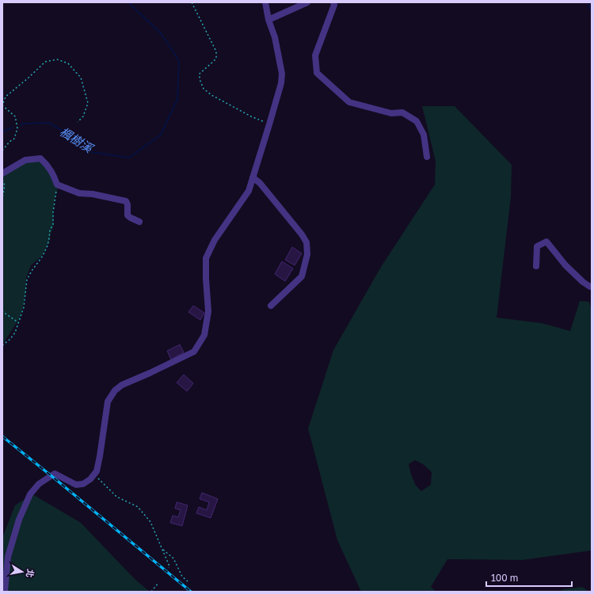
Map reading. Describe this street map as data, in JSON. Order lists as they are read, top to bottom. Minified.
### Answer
{"water":["楓樹溪"],"scale_bar":"100 m","north":"right"}
